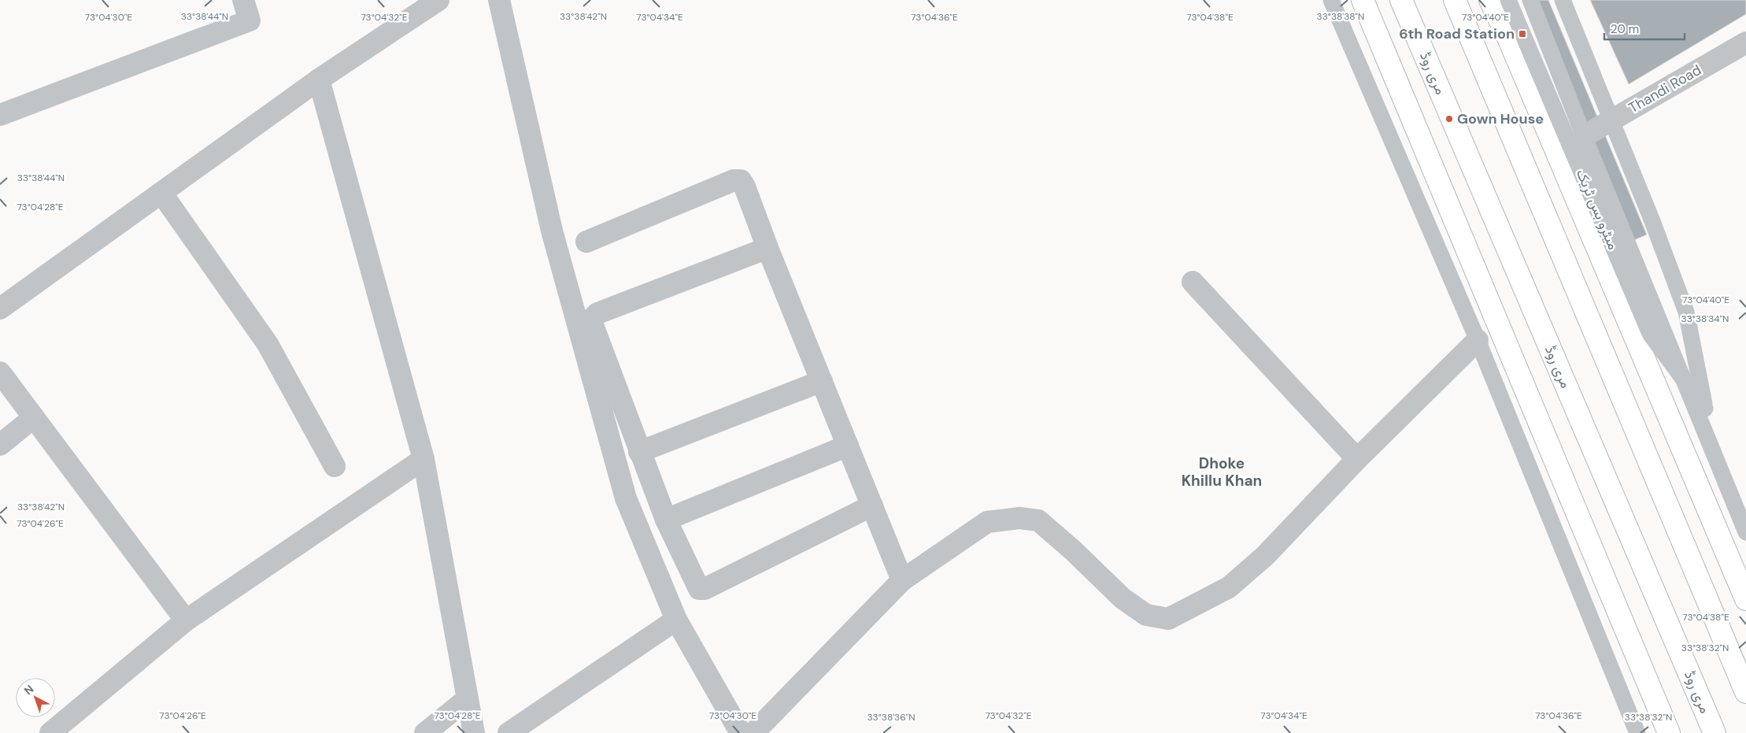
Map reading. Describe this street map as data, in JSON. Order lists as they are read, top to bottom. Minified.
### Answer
{"streets":{"main road":["مری روڈ"],"street":["Thandi Road"],"lane":["میٹرو بس ٹریک"]},"districts":["Dhoke Khillu Khan"],"places":{"transit":["6th Road Station"],"other":["Gown House"]},"scale_bar":"20 m","north":"top left","coordinates":["33°38'44\"N","33°38'42\"N","33°38'38\"N","73°04'30\"E","73°04'32\"E","73°04'34\"E","73°04'36\"E","73°04'38\"E","73°04'40\"E","73°04'28\"E","33°38'34\"N","73°04'26\"E","33°38'32\"N","33°38'36\"N"]}
